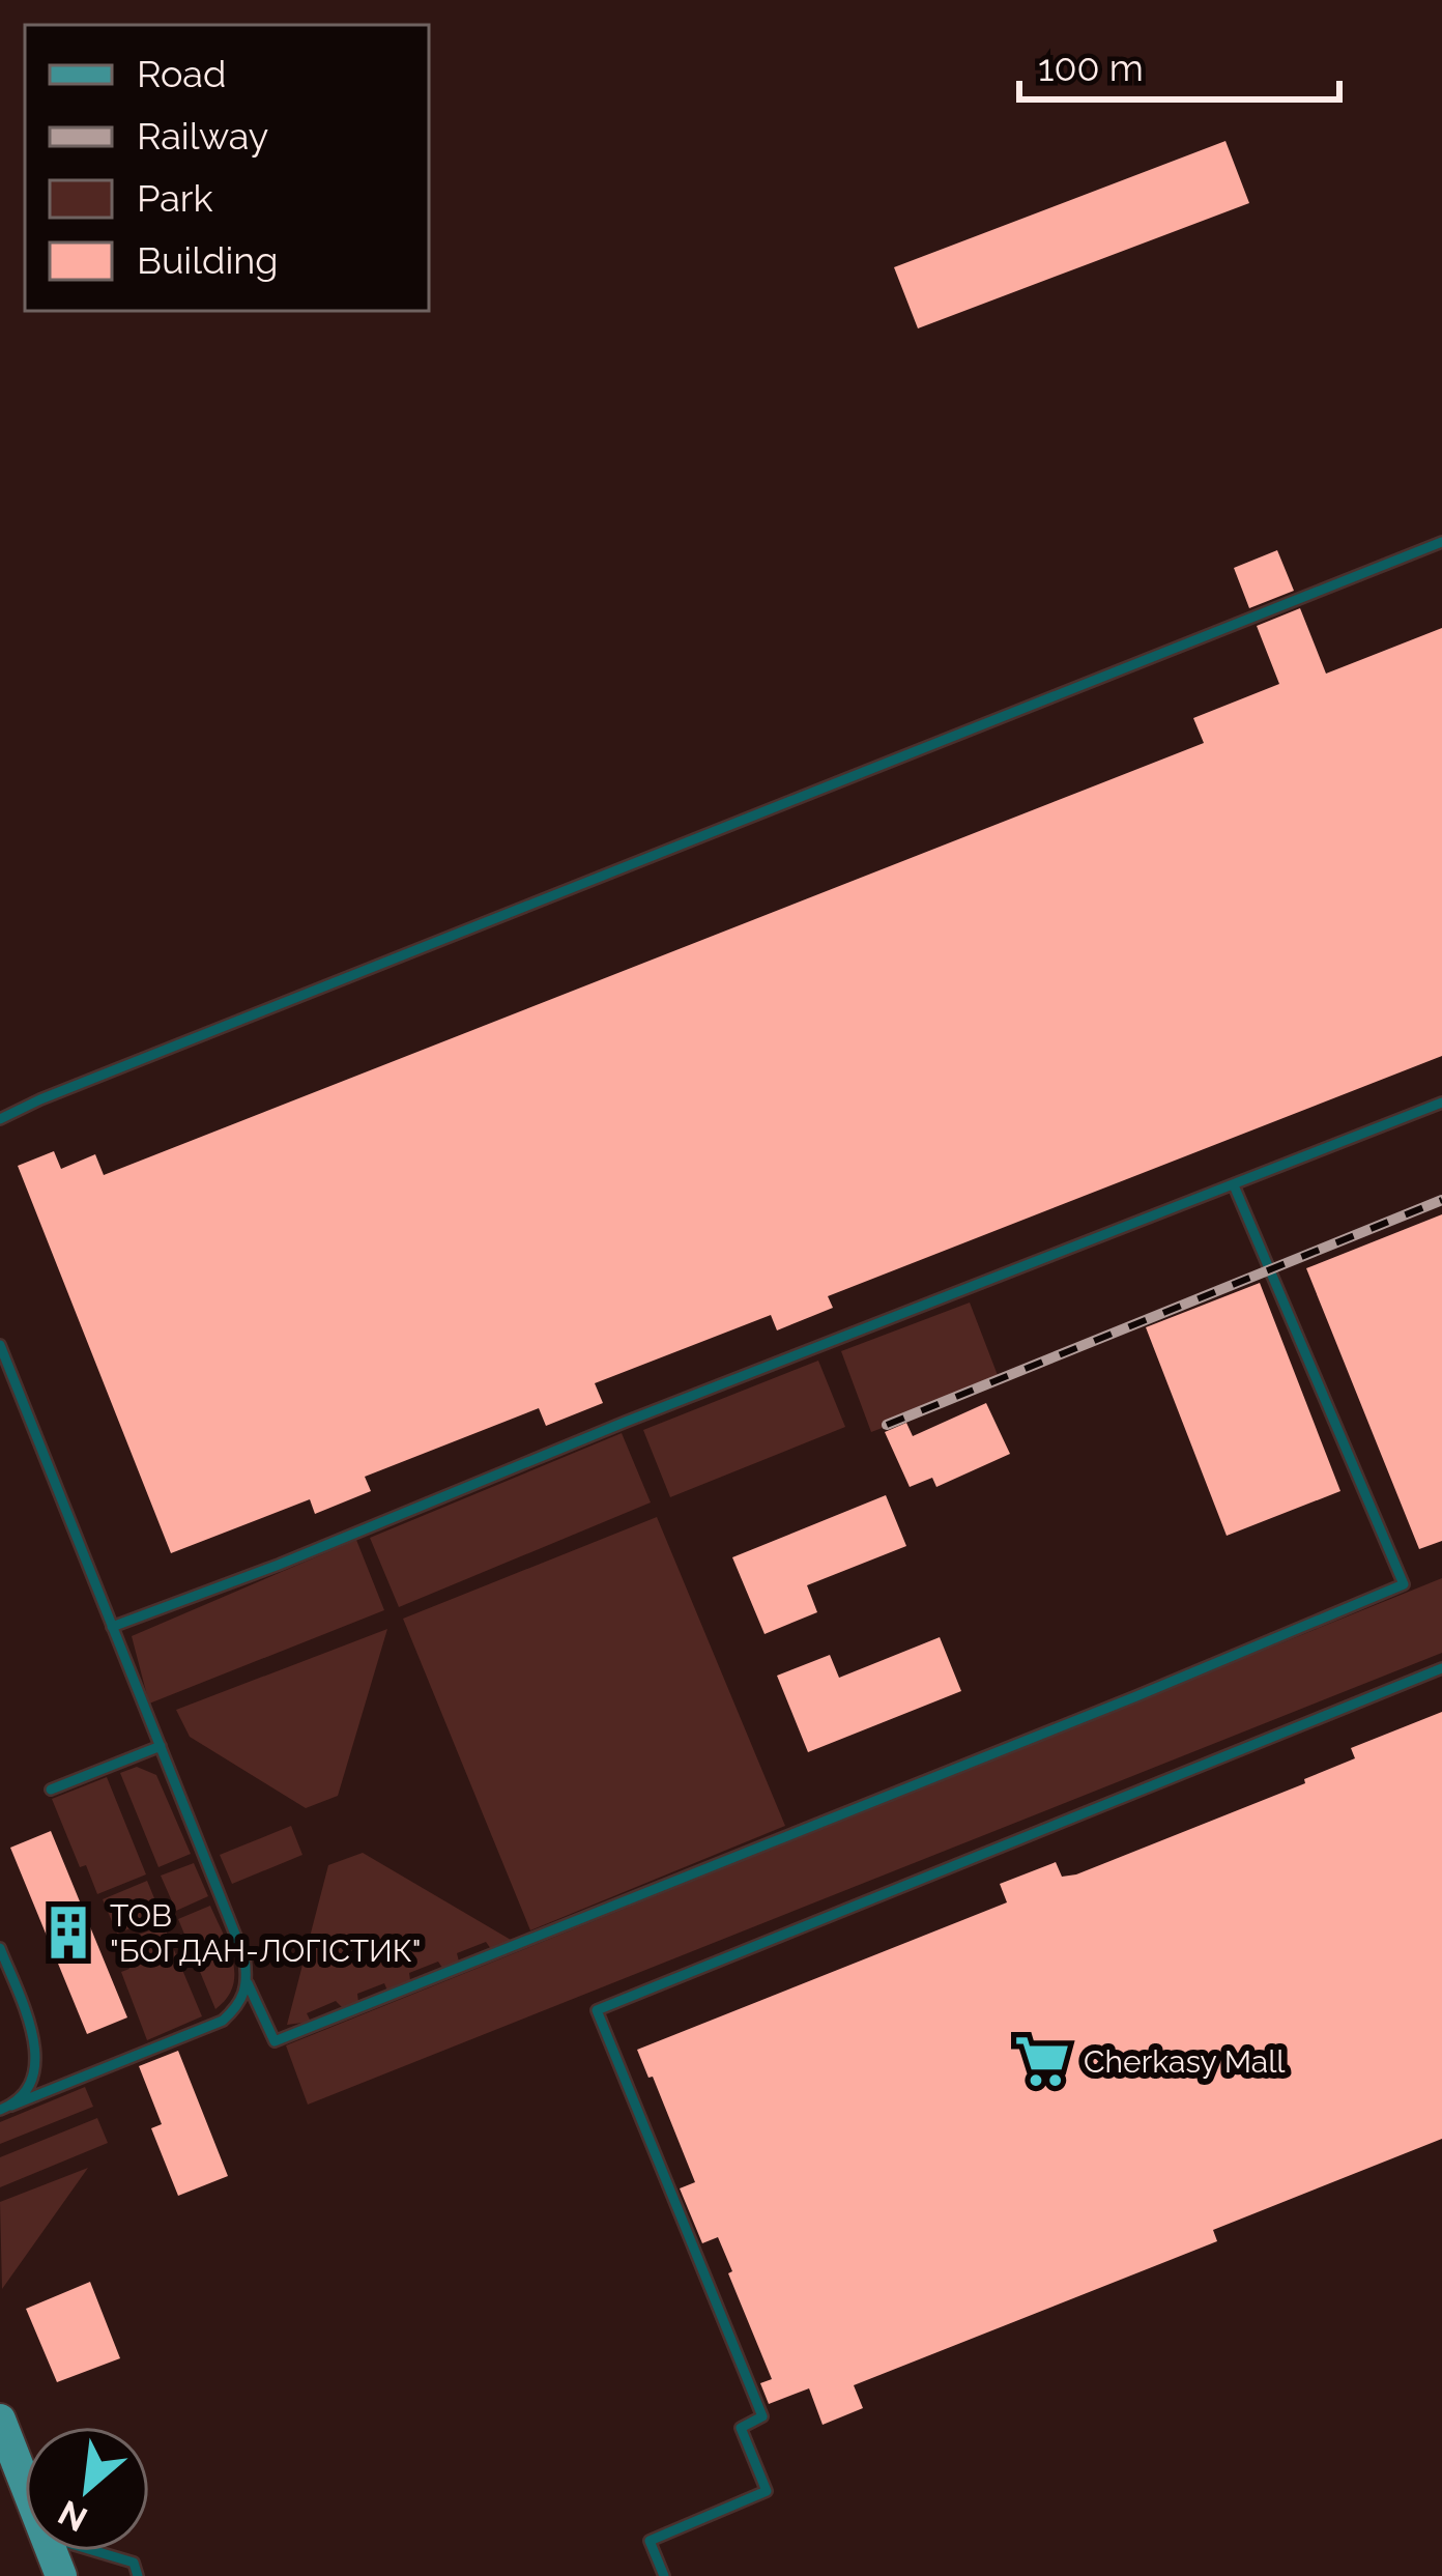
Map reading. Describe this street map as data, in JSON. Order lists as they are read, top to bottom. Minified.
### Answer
{"places":{"building":["ТОВ \"БОГДАН-ЛОГІСТИК\""],"supermarket":["Cherkasy Mall"]},"legend":["Road","Railway","Park","Building"],"scale_bar":"100 m","north":"bottom left"}
